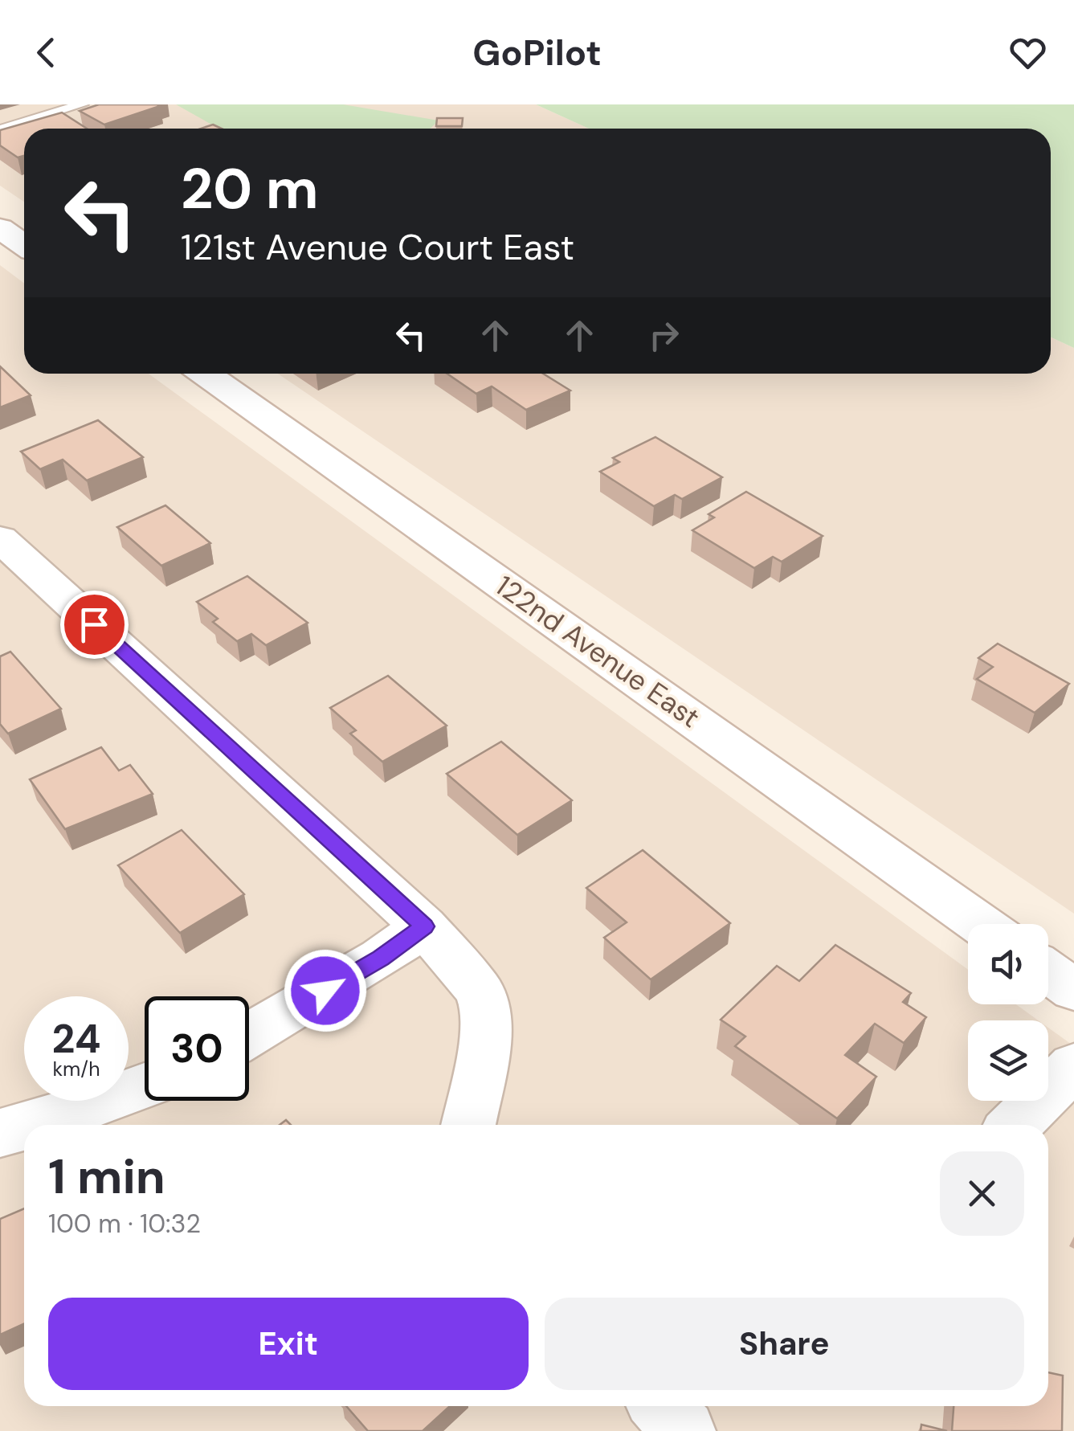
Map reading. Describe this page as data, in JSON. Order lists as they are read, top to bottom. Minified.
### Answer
{"streets":{"street":["122nd Avenue East"]},"page":{"header":"GoPilot","turn":["20 m","121st Avenue Court East"],"speed":"24 km/h","limit":"30","heading":["1 min","100 m · 10:32"],"buttons":["Exit","Share"]}}
